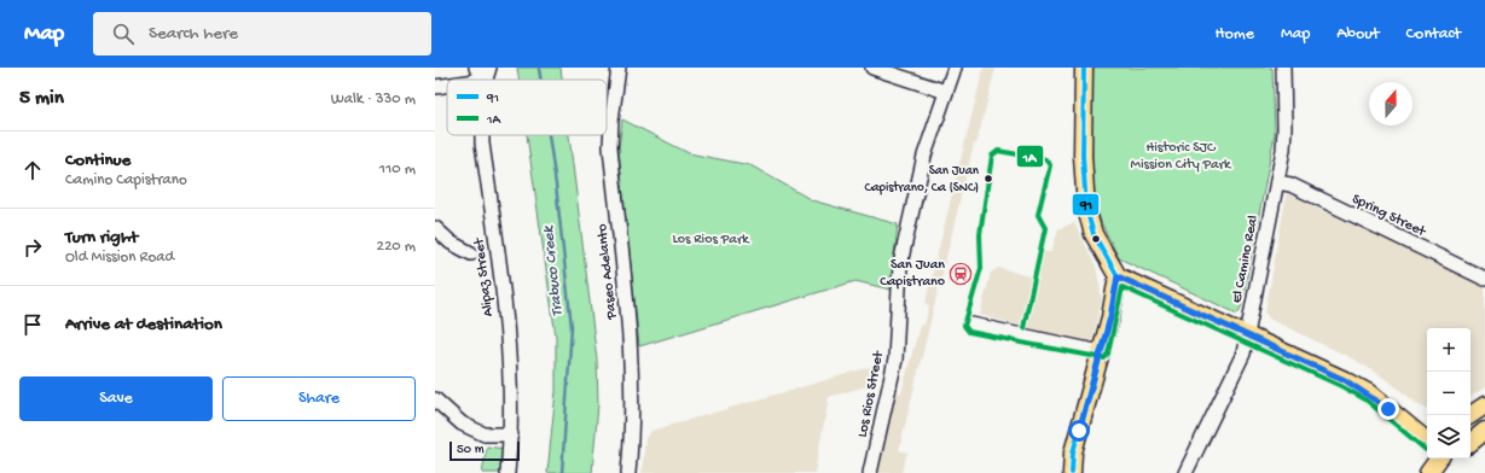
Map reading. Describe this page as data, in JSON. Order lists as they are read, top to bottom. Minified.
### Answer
{"streets":{"street":["Spring Street","El Camino Real","Paseo Adelanto","Alipaz Street","Los Rios Street"]},"crossings":[["Spring Street","El Camino Real"]],"water":["Trabuco Creek"],"parks":["Historic SJC Mission City Park","Los Rios Park"],"places":{"other":["San Juan Capistrano, Ca (SNC)"],"station":["San Juan Capistrano"]},"lines":["transit line 91","transit line 1A"],"legend":["91","1A"],"scale_bar":"50 m","north":"top","page":{"header":"Map","search":"Search here","nav":["Home","Map","About","Contact"],"heading":["5 min","Walk · 330 m"],"list":[["Continue","Camino Capistrano","110 m"],["Turn right","Old Mission Road","220 m"],"Arrive at destination"],"map_buttons":["+","−"],"buttons":["Save","Share"],"scale":"50 m"}}
